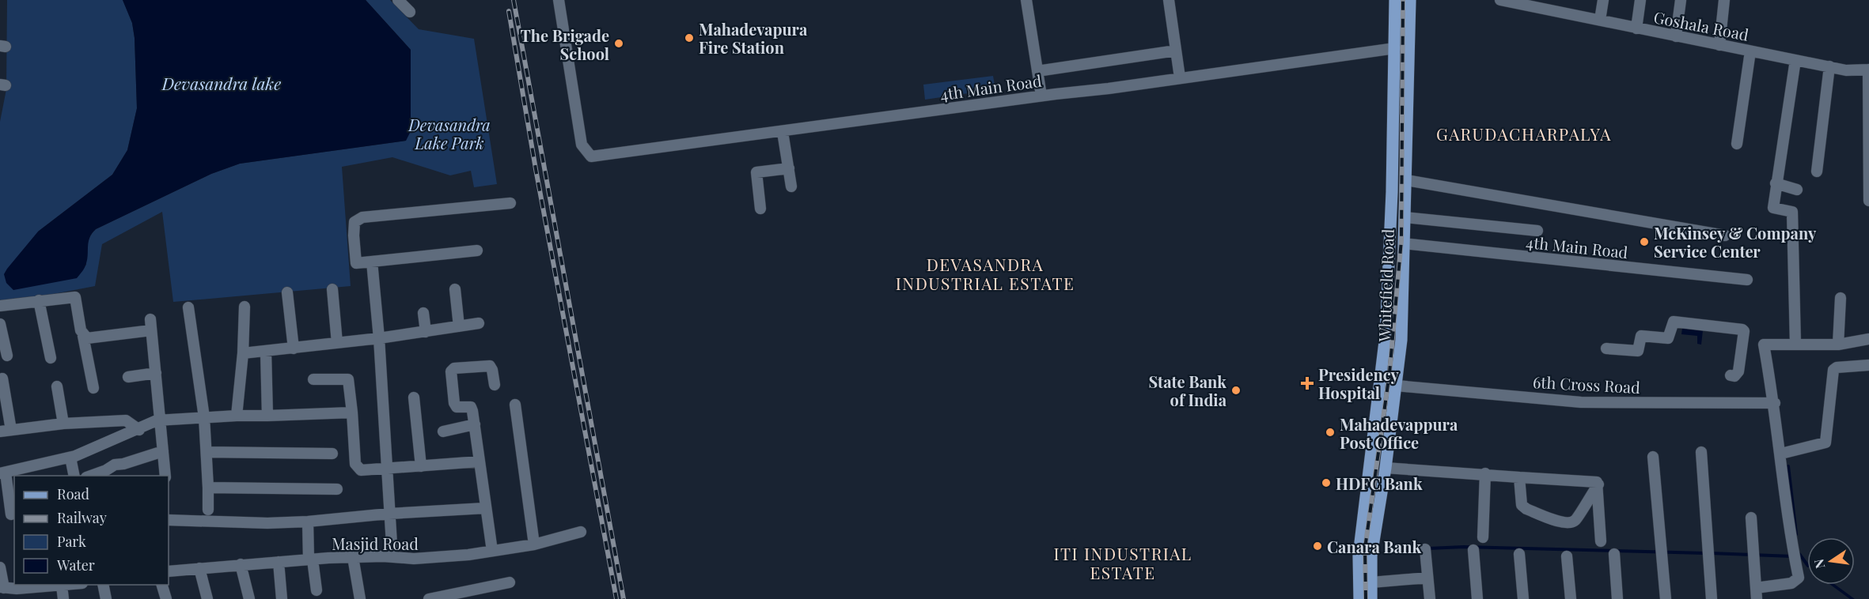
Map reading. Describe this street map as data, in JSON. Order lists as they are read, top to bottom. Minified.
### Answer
{"streets":{"main road":["Whitefield Road"],"street":["Goshala Road","4th Main Road","6th Cross Road","Masjid Road"]},"crossings":[["4th Main Road","Whitefield Road"],["Whitefield Road","6th Cross Road"]],"districts":["GARUDACHARPALYA","DEVASANDRA INDUSTRIAL ESTATE","ITI INDUSTRIAL ESTATE"],"water":["Devasandra lake"],"parks":["Devasandra Lake Park"],"places":{"other":["Mahadevapura Fire Station","The Brigade School","McKinsey & Company Service Center","State Bank of India","Mahadevappura Post Office","HDFC Bank","Canara Bank"],"health":["Presidency Hospital"]},"legend":["Road","Railway","Park","Water"],"north":"left"}
